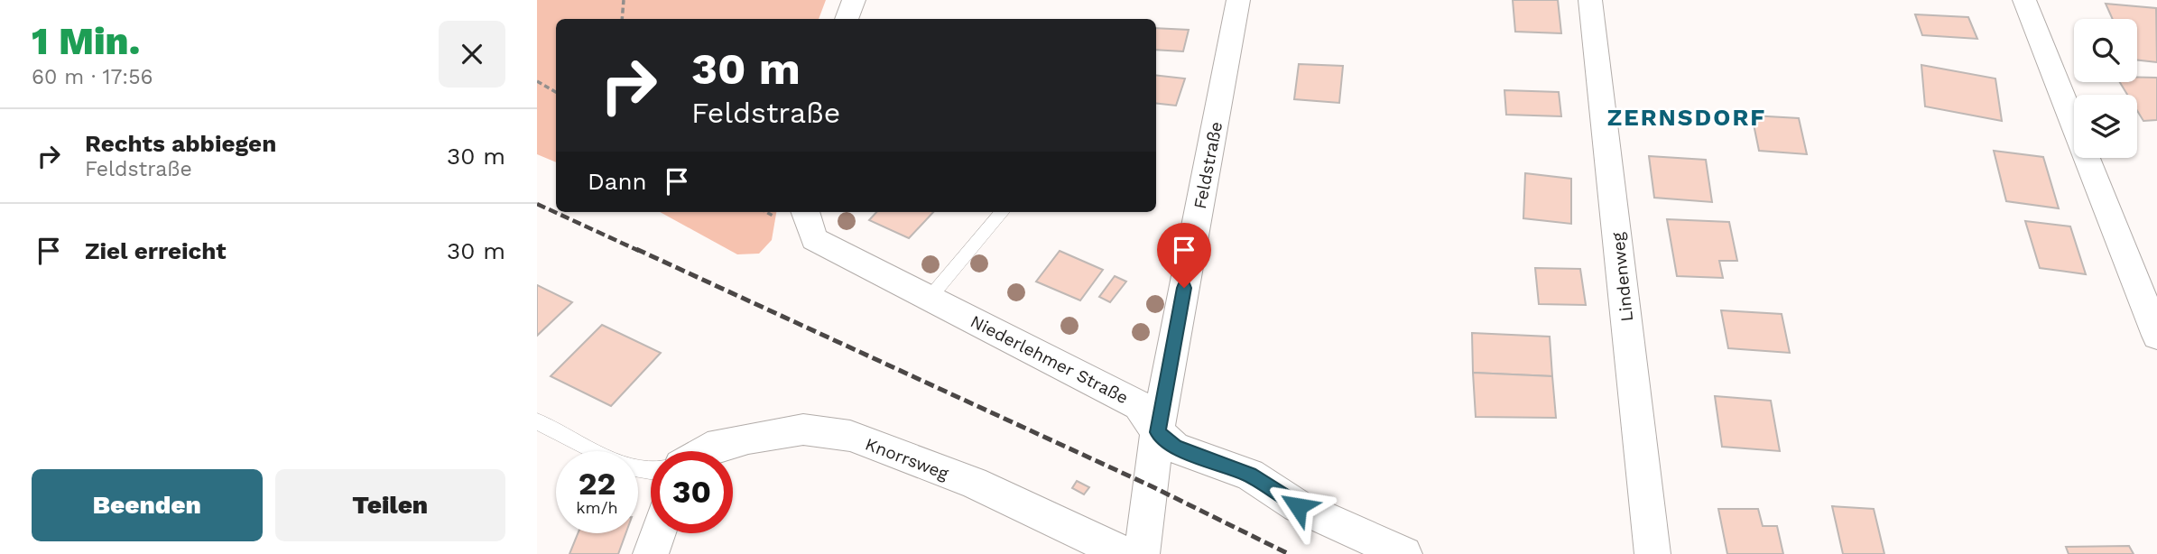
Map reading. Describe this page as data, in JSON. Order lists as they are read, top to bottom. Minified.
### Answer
{"streets":{"street":["Feldstraße","Lindenweg","Niederlehmer Straße","Knorrsweg"]},"crossings":[["Feldstraße","Niederlehmer Straße"]],"districts":["ZERNSDORF"],"page":{"heading":["1 Min.","60 m · 17:56"],"turn":["30 m","Feldstraße"],"list":[{"name":"Rechts abbiegen","note":"Feldstraße","value":"30 m"},{"name":"Ziel erreicht","value":"30 m"}],"then":"Dann","speed":"22 km/h","limit":"30","buttons":["Beenden","Teilen"]}}
